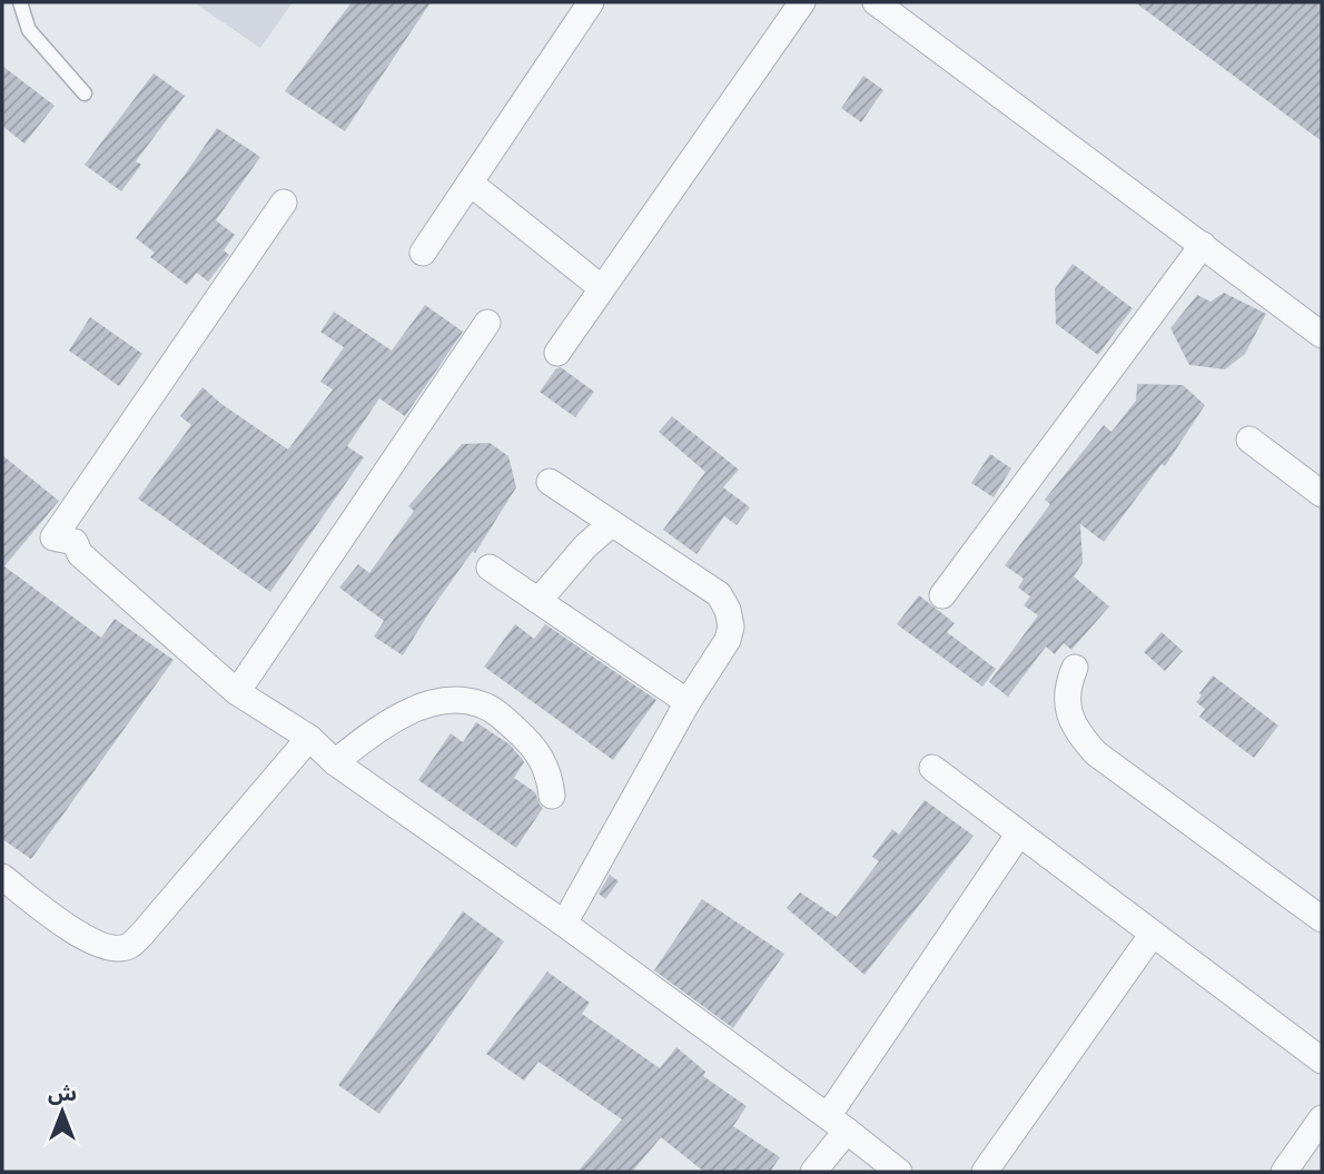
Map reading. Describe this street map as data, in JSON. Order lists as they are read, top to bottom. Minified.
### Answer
{"north":"top"}
